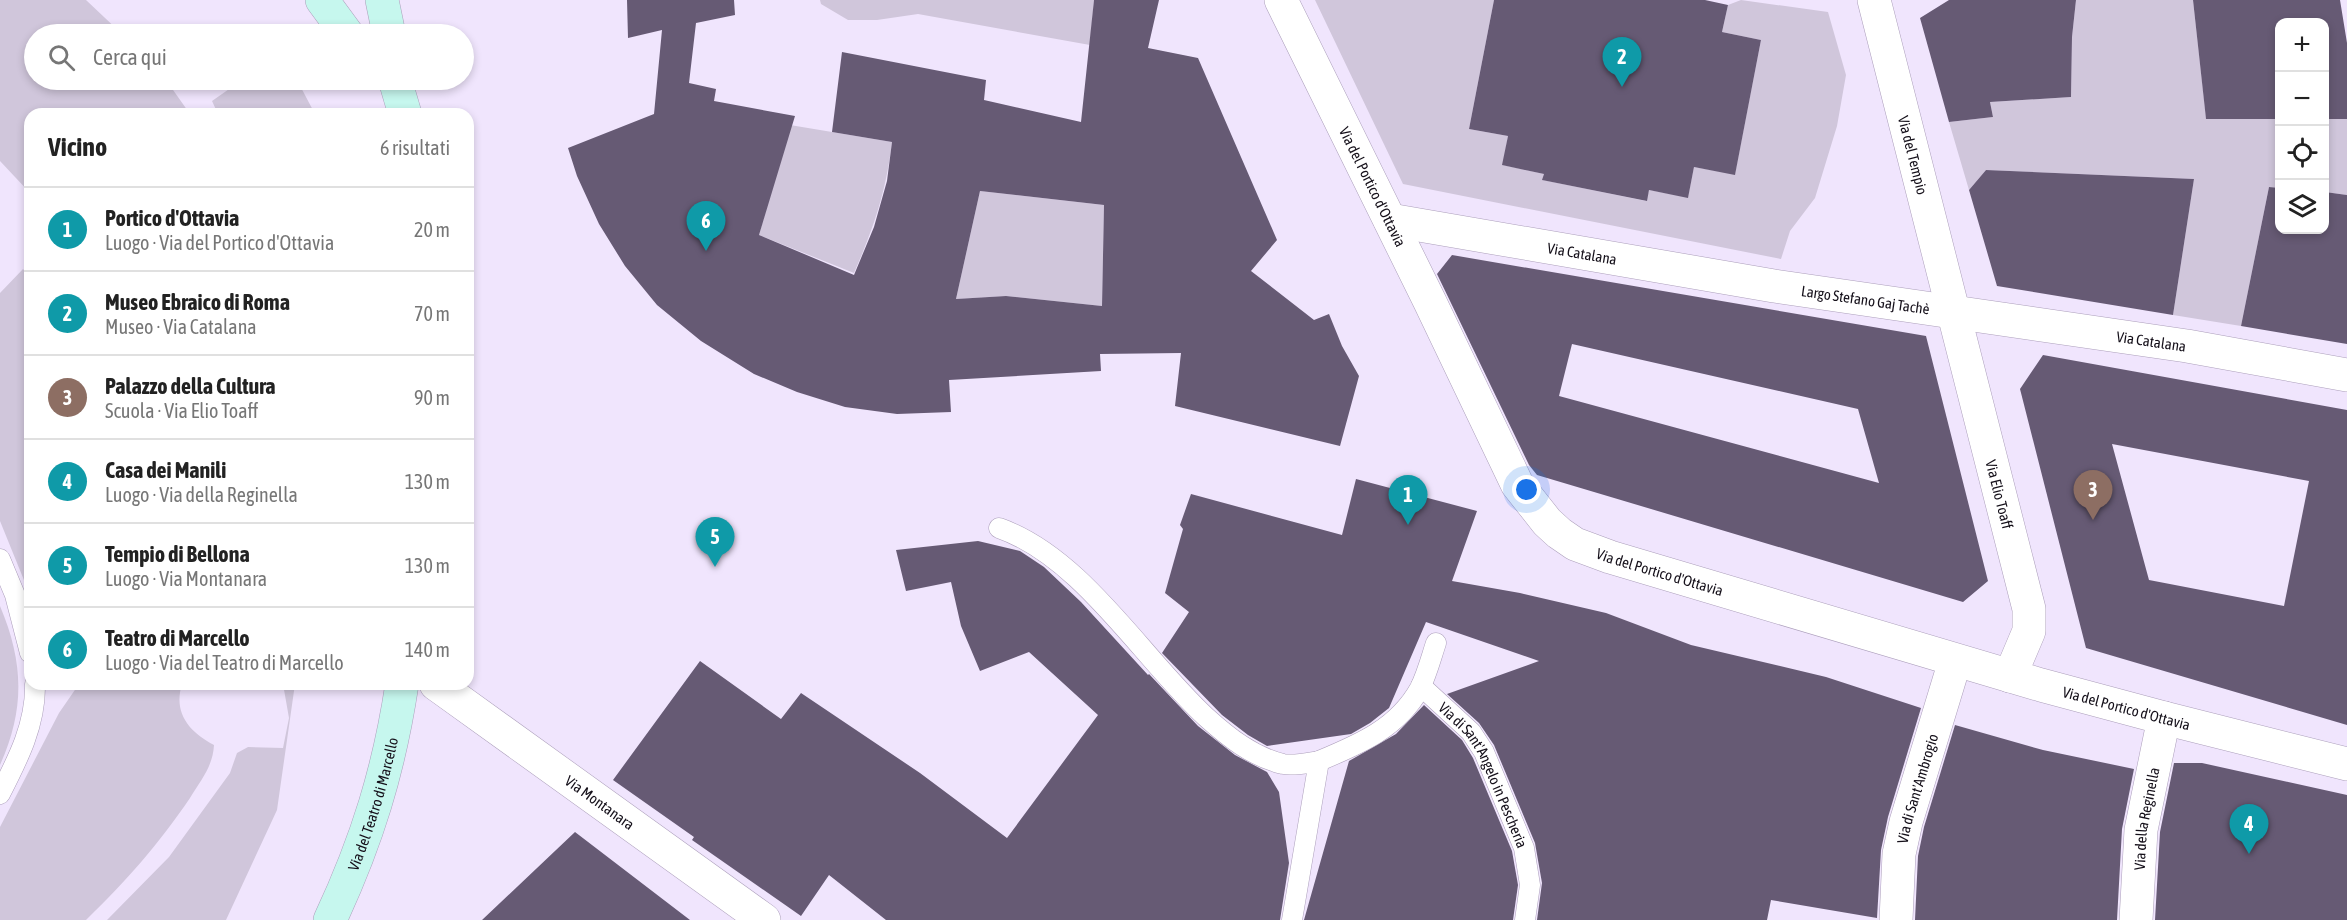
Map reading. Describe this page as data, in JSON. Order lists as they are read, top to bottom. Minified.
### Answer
{"streets":{"street":["Via del Tempio","Via del Portico d'Ottavia","Via Catalana","Largo Stefano Gaj Tachè","Via Elio Toaff","Via di Sant'Ambrogio","Via Montanara","Via del Teatro di Marcello","Via della Reginella"],"lane":["Via di Sant'Angelo in Pescheria"]},"crossings":[["Via del Tempio","Via Catalana"],["Via del Tempio","Largo Stefano Gaj Tachè"],["Via del Tempio","Via Elio Toaff"],["Via del Portico d'Ottavia","Via Catalana"],["Via del Portico d'Ottavia","Via Elio Toaff"],["Via del Portico d'Ottavia","Via di Sant'Ambrogio"],["Via del Portico d'Ottavia","Via della Reginella"],["Via Catalana","Largo Stefano Gaj Tachè"],["Via Catalana","Via Elio Toaff"],["Largo Stefano Gaj Tachè","Via Elio Toaff"]],"page":{"map_buttons":["+","−"],"search":"Cerca qui","pins":["2","6","3","1","5","4"],"heading":["Vicino","6 risultati"],"list":[{"mark":"1","name":"Portico d'Ottavia","note":"Luogo · Via del Portico d'Ottavia","value":"20 m"},{"mark":"2","name":"Museo Ebraico di Roma","note":"Museo · Via Catalana","value":"70 m"},{"mark":"3","name":"Palazzo della Cultura","note":"Scuola · Via Elio Toaff","value":"90 m"},{"mark":"4","name":"Casa dei Manili","note":"Luogo · Via della Reginella","value":"130 m"},{"mark":"5","name":"Tempio di Bellona","note":"Luogo · Via Montanara","value":"130 m"},{"mark":"6","name":"Teatro di Marcello","note":"Luogo · Via del Teatro di Marcello","value":"140 m"}]}}
